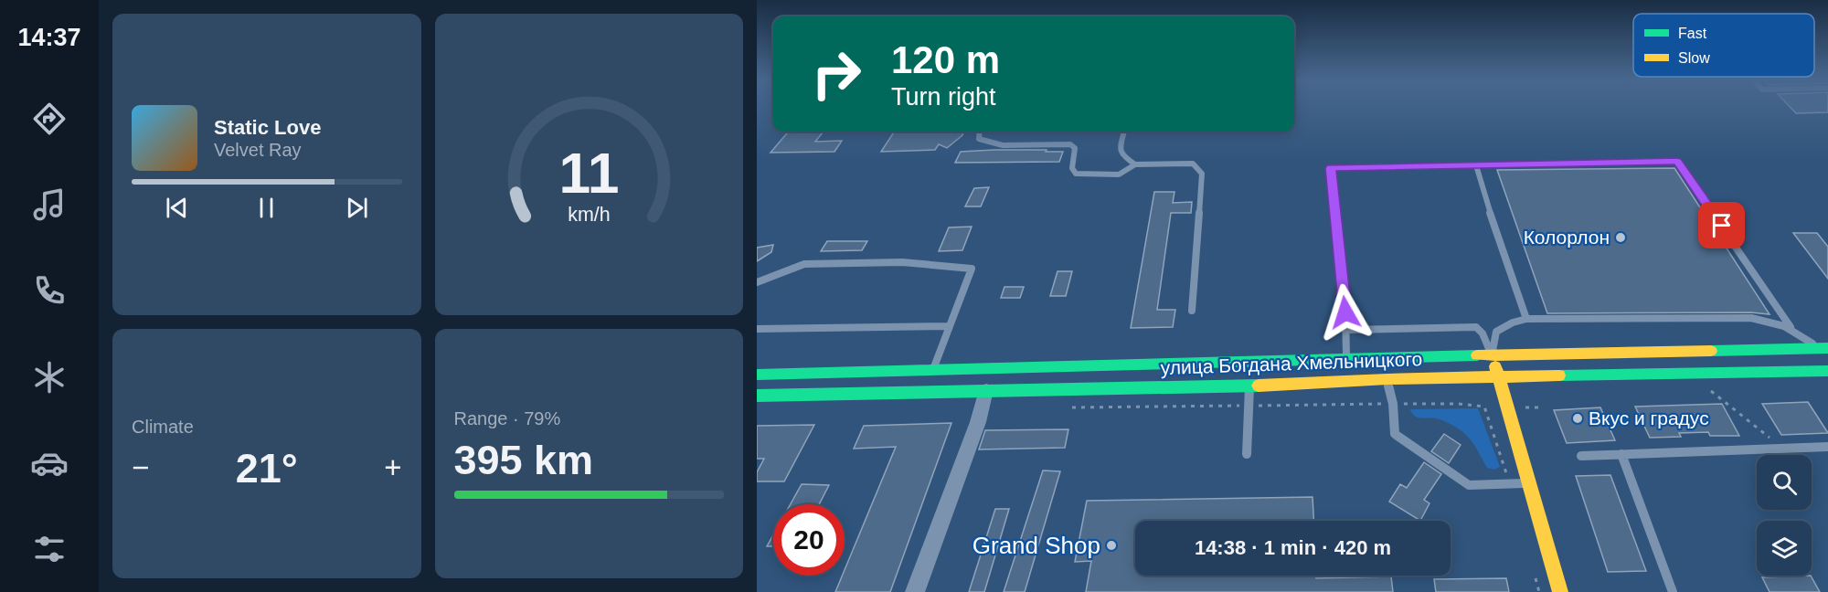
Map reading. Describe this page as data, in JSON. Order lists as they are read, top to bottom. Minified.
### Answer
{"streets":{"main road":["улица Богдана Хмельницкого"]},"places":["Колорлон","Вкус и градус","Grand Shop"],"legend":["Fast","Slow"],"page":{"tabs":"14:37","turn":["120 m","Turn right"],"song":["Static Love","Velvet Ray"],"tile":["Climate",["Range · 79%","395 km"]],"heat":["−","21°","+"],"limit":"20","trip":"14:38 · 1 min · 420 m","gauge":["11","km/h"]}}
